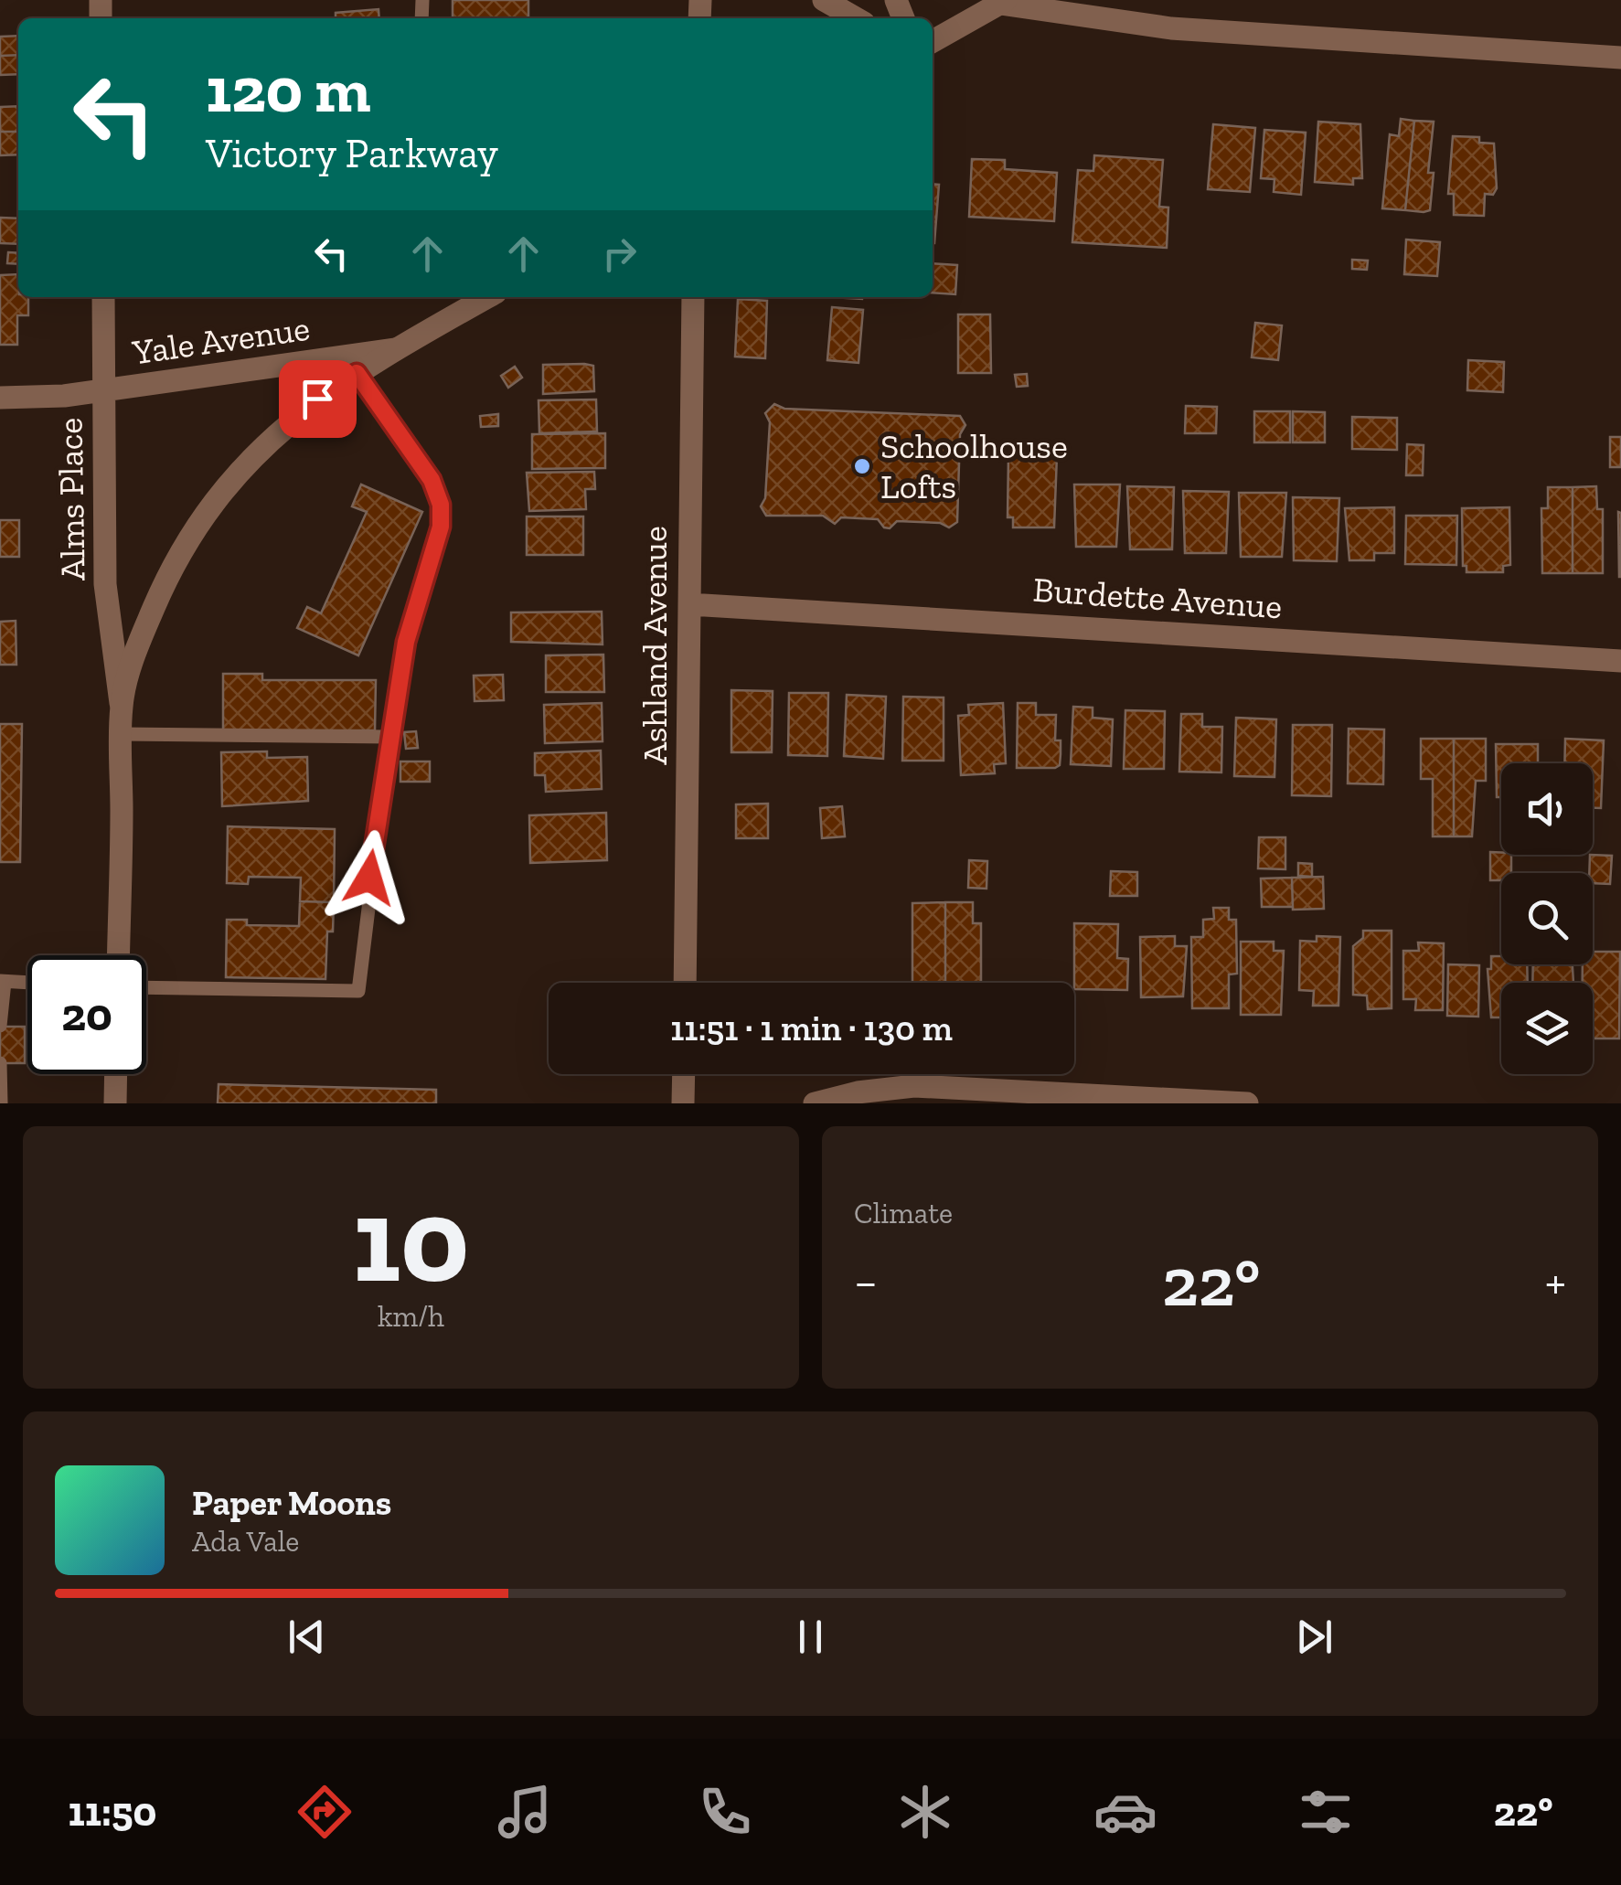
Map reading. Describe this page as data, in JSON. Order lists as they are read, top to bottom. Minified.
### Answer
{"streets":{"street":["Yale Avenue","Alms Place","Burdette Avenue","Ashland Avenue"]},"crossings":[["Yale Avenue","Alms Place"],["Burdette Avenue","Ashland Avenue"]],"places":["Schoolhouse Lofts"],"page":{"turn":["120 m","Victory Parkway"],"limit":"20","trip":"11:51 · 1 min · 130 m","tile":[["10","km/h"],"Climate"],"heat":["−","22°","+"],"song":["Paper Moons","Ada Vale"],"tabs":["11:50","22°"]}}
